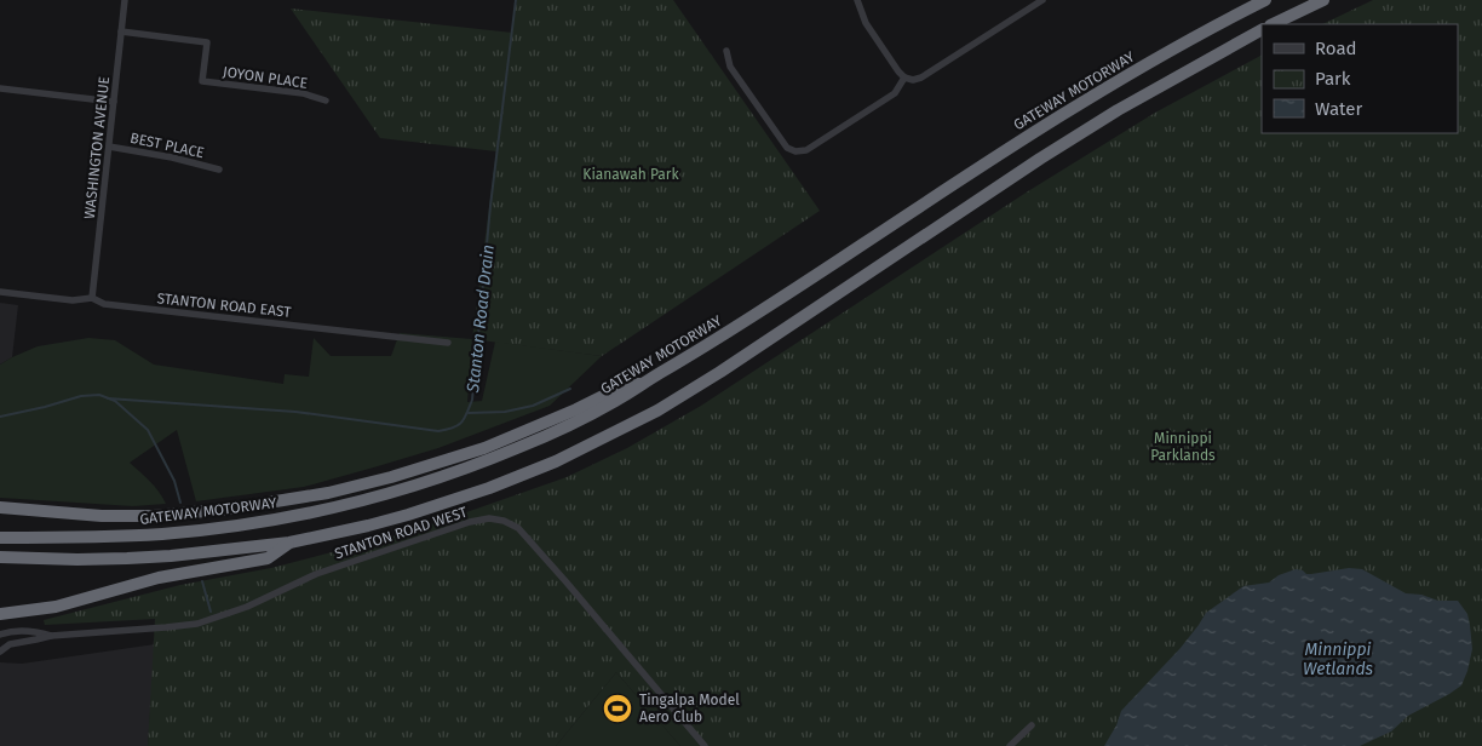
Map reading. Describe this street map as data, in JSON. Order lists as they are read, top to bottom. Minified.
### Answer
{"streets":{"highway":["GATEWAY MOTORWAY"],"street":["JOYON PLACE","BEST PLACE","WASHINGTON AVENUE","STANTON ROAD EAST","STANTON ROAD WEST"]},"crossings":[["JOYON PLACE","WASHINGTON AVENUE"],["BEST PLACE","WASHINGTON AVENUE"],["WASHINGTON AVENUE","STANTON ROAD EAST"]],"water":["Stanton Road Drain","Minnippi Wetlands"],"parks":["Kianawah Park","Minnippi Parklands"],"places":{"sports":["Tingalpa Model Aero Club"]},"legend":["Road","Park","Water"]}
